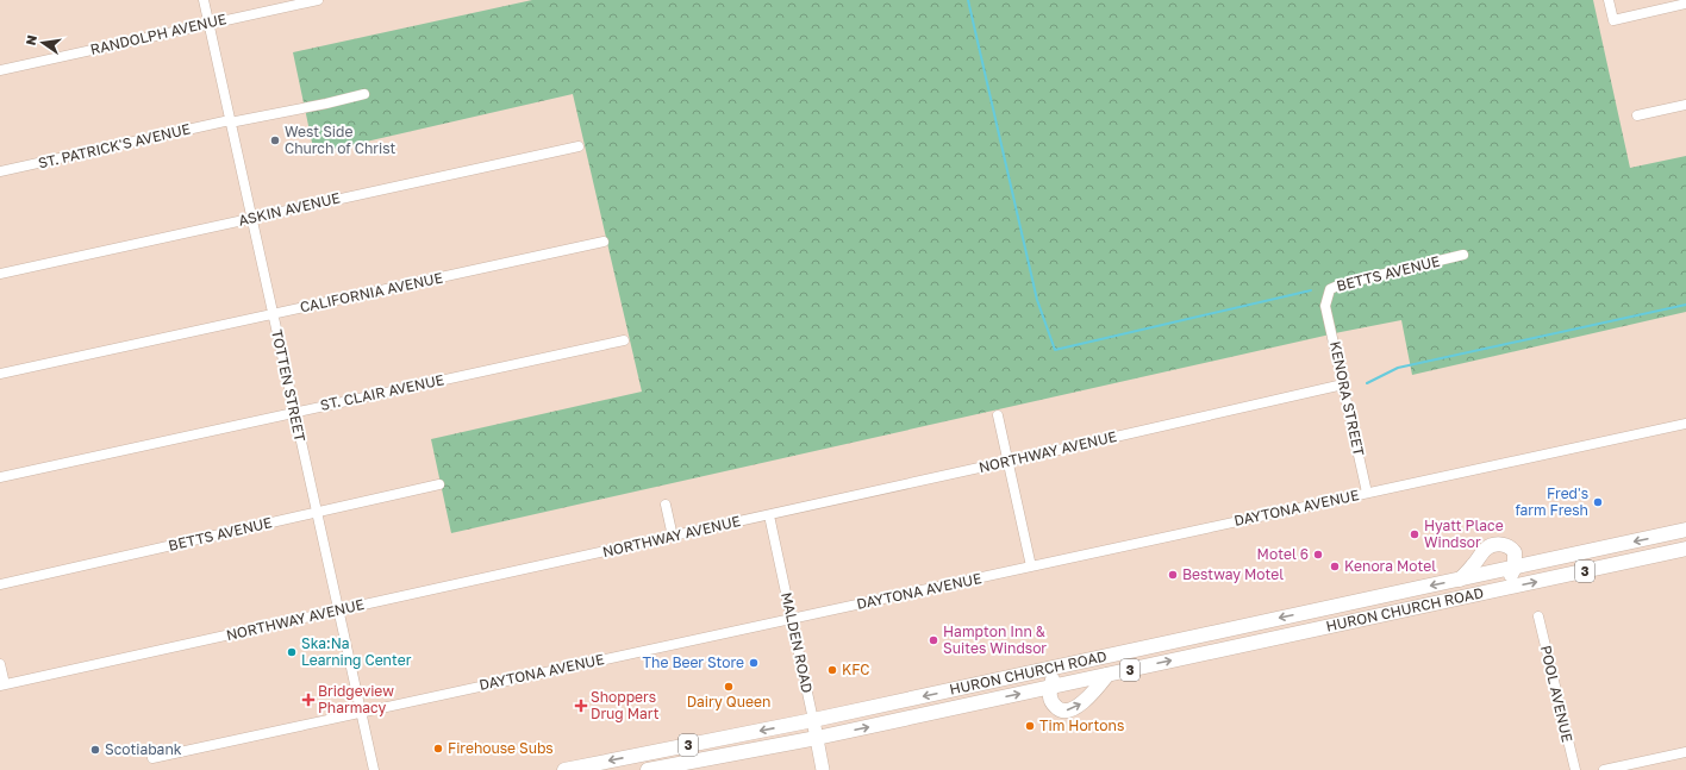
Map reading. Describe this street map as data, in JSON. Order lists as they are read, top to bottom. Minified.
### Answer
{"streets":{"highway":["3","HURON CHURCH ROAD"],"main road":["MALDEN ROAD"],"street":["RANDOLPH AVENUE","ST. PATRICK'S AVENUE","ASKIN AVENUE","BETTS AVENUE","CALIFORNIA AVENUE","TOTTEN STREET","ST. CLAIR AVENUE","KENORA STREET","NORTHWAY AVENUE","DAYTONA AVENUE","POOL AVENUE"]},"crossings":[["RANDOLPH AVENUE","TOTTEN STREET"],["ST. PATRICK'S AVENUE","TOTTEN STREET"],["ASKIN AVENUE","TOTTEN STREET"],["BETTS AVENUE","TOTTEN STREET"],["BETTS AVENUE","KENORA STREET"],["CALIFORNIA AVENUE","TOTTEN STREET"],["TOTTEN STREET","ST. CLAIR AVENUE"],["TOTTEN STREET","NORTHWAY AVENUE"],["TOTTEN STREET","DAYTONA AVENUE"],["KENORA STREET","NORTHWAY AVENUE"],["KENORA STREET","DAYTONA AVENUE"],["NORTHWAY AVENUE","MALDEN ROAD"],["DAYTONA AVENUE","MALDEN ROAD"],["HURON CHURCH ROAD","MALDEN ROAD"]],"places":{"other":["West Side Church of Christ","Fred's farm Fresh","Hyatt Place Windsor","Motel 6","Kenora Motel","Bestway Motel","Hampton Inn & Suites Windsor","Ska:Na Learning Center","The Beer Store","KFC","Dairy Queen","Tim Hortons","Firehouse Subs","Scotiabank"],"health":["Bridgeview Pharmacy","Shoppers Drug Mart"]},"north":"left"}
